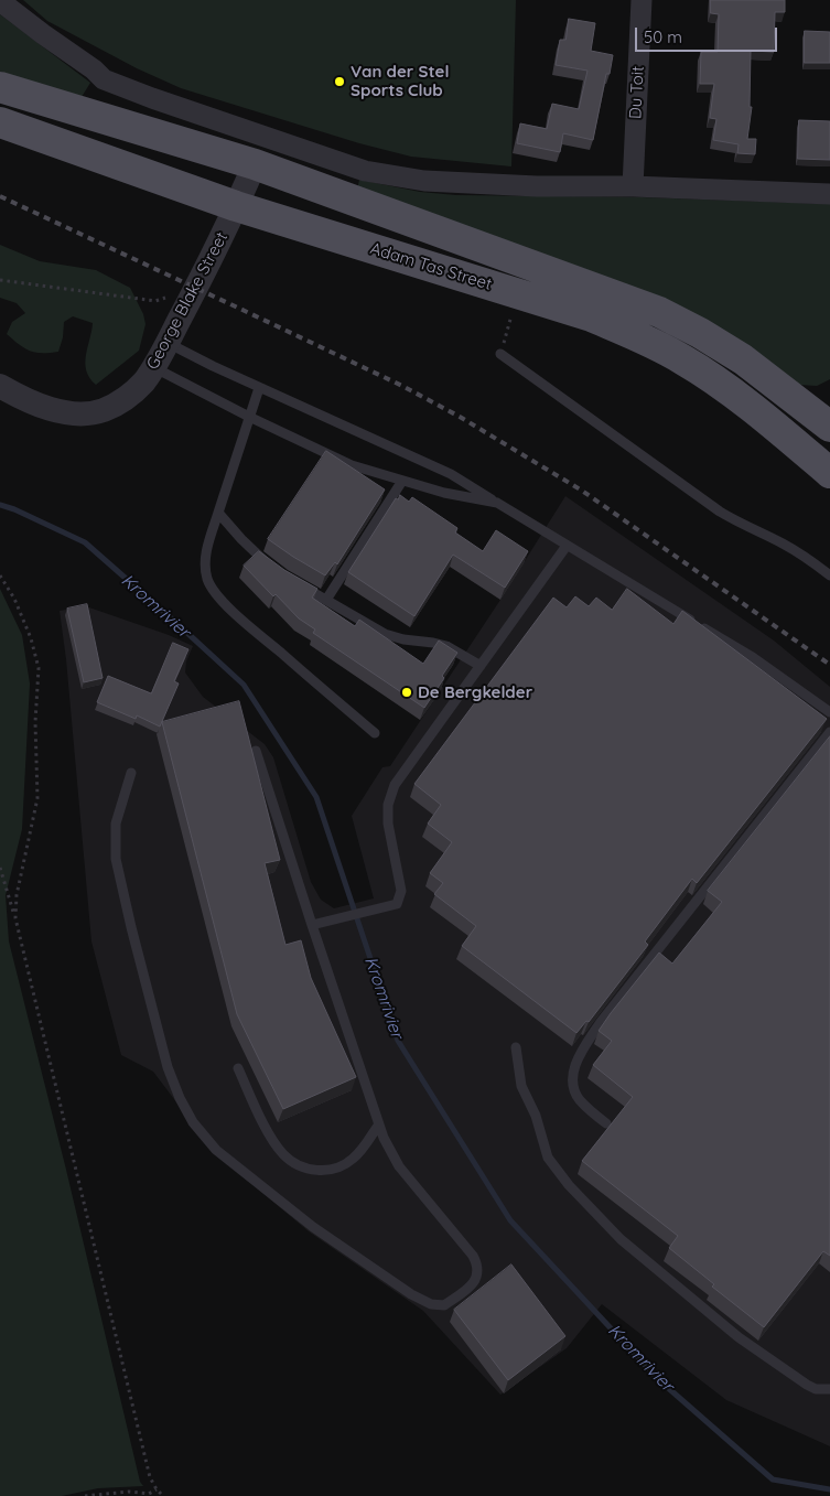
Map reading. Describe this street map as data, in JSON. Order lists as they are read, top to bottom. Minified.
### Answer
{"streets":{"main road":["Adam Tas Street"],"street":["Du Toit","George Blake Street"]},"crossings":[["Adam Tas Street","George Blake Street"]],"water":["Kromrivier"],"places":["Van der Stel Sports Club","De Bergkelder"],"scale_bar":"50 m"}
